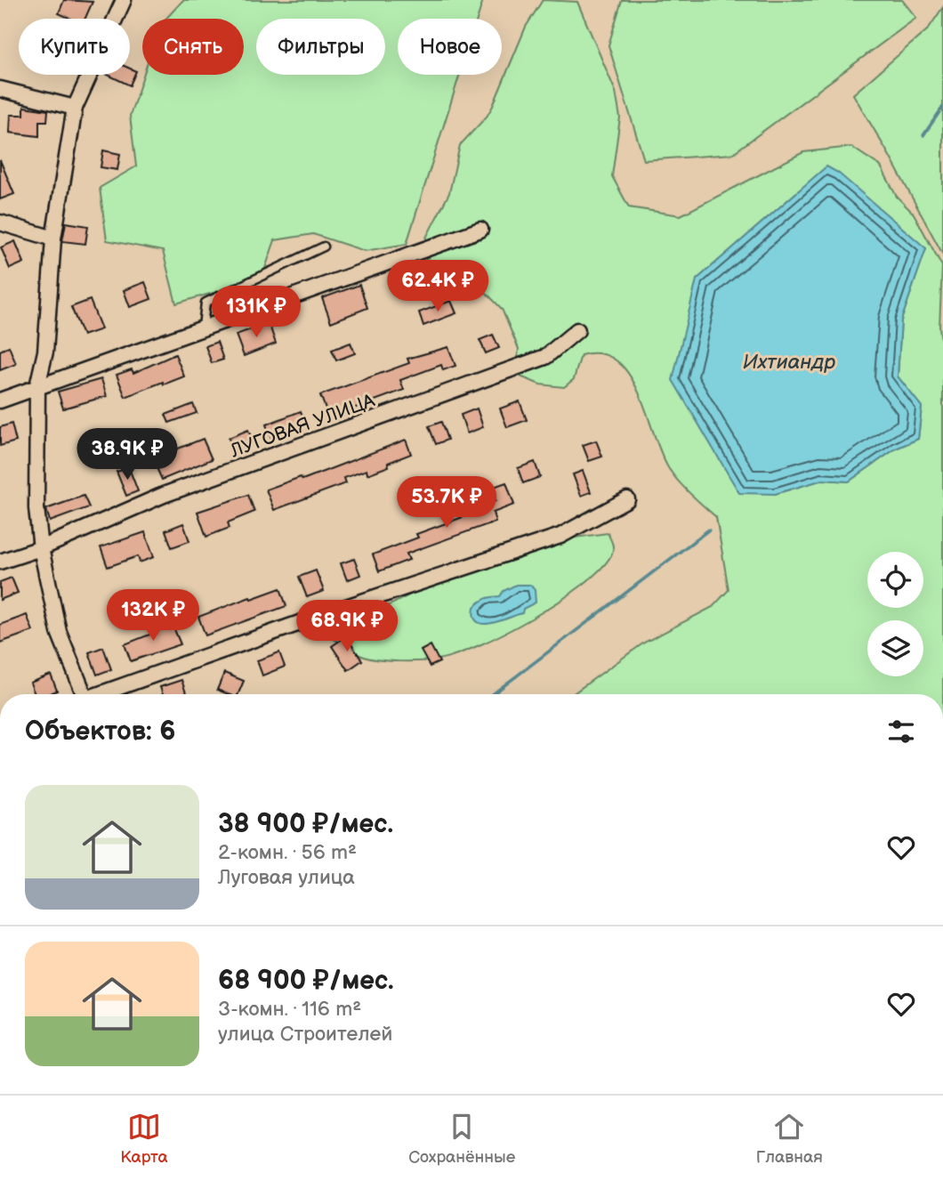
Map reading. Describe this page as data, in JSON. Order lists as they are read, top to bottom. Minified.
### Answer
{"streets":{"street":["ЛУГОВАЯ УЛИЦА"]},"water":["Ихтиандр"],"page":{"chip":["Купить","Снять","Фильтры","Новое"],"price":["62.4K ₽","131K ₽","38.9K ₽","53.7K ₽","132K ₽","68.9K ₽"],"heading":"Объектов: 6","list":[{"name":"38 900 ₽/мес.","note":"2-комн. · 56 m² · Луговая улица"},{"name":"68 900 ₽/мес.","note":"3-комн. · 116 m² · улица Строителей"}],"tabs":["Карта","Сохранённые","Главная"]}}
